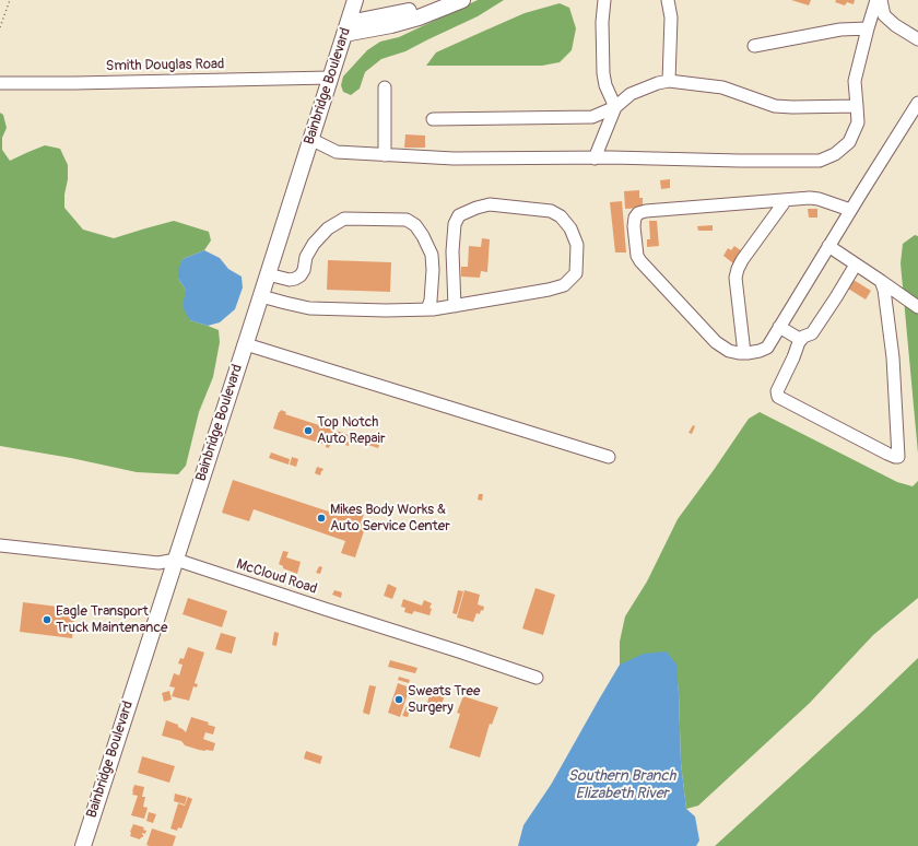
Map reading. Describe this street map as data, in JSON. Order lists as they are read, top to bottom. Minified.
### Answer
{"streets":{"main road":["Bainbridge Boulevard"],"street":["Smith Douglas Road","McCloud Road"]},"crossings":[["Smith Douglas Road","Bainbridge Boulevard"],["Bainbridge Boulevard","McCloud Road"]],"water":["Southern Branch Elizabeth River"],"places":["Top Notch Auto Repair","Mikes Body Works & Auto Service Center","Eagle Transport Truck Maintenance","Sweats Tree Surgery"]}
